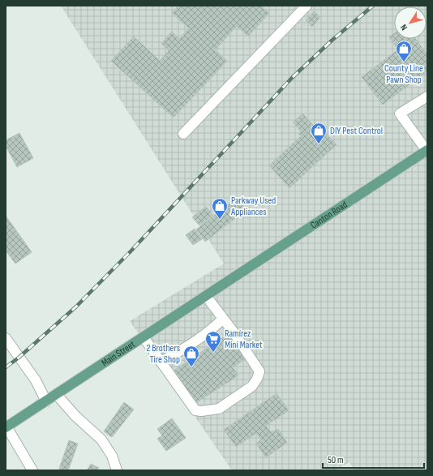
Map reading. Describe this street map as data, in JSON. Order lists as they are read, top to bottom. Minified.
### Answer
{"streets":{"main road":["Canton Road","Main Street"]},"crossings":[["Canton Road","Main Street"]],"places":{"shop":["County Line Pawn Shop","DIY Pest Control","Parkway Used Appliances","2 Brothers Tire Shop"],"supermarket":["Ramírez Mini Market"]},"scale_bar":"50 m","north":"bottom left"}
